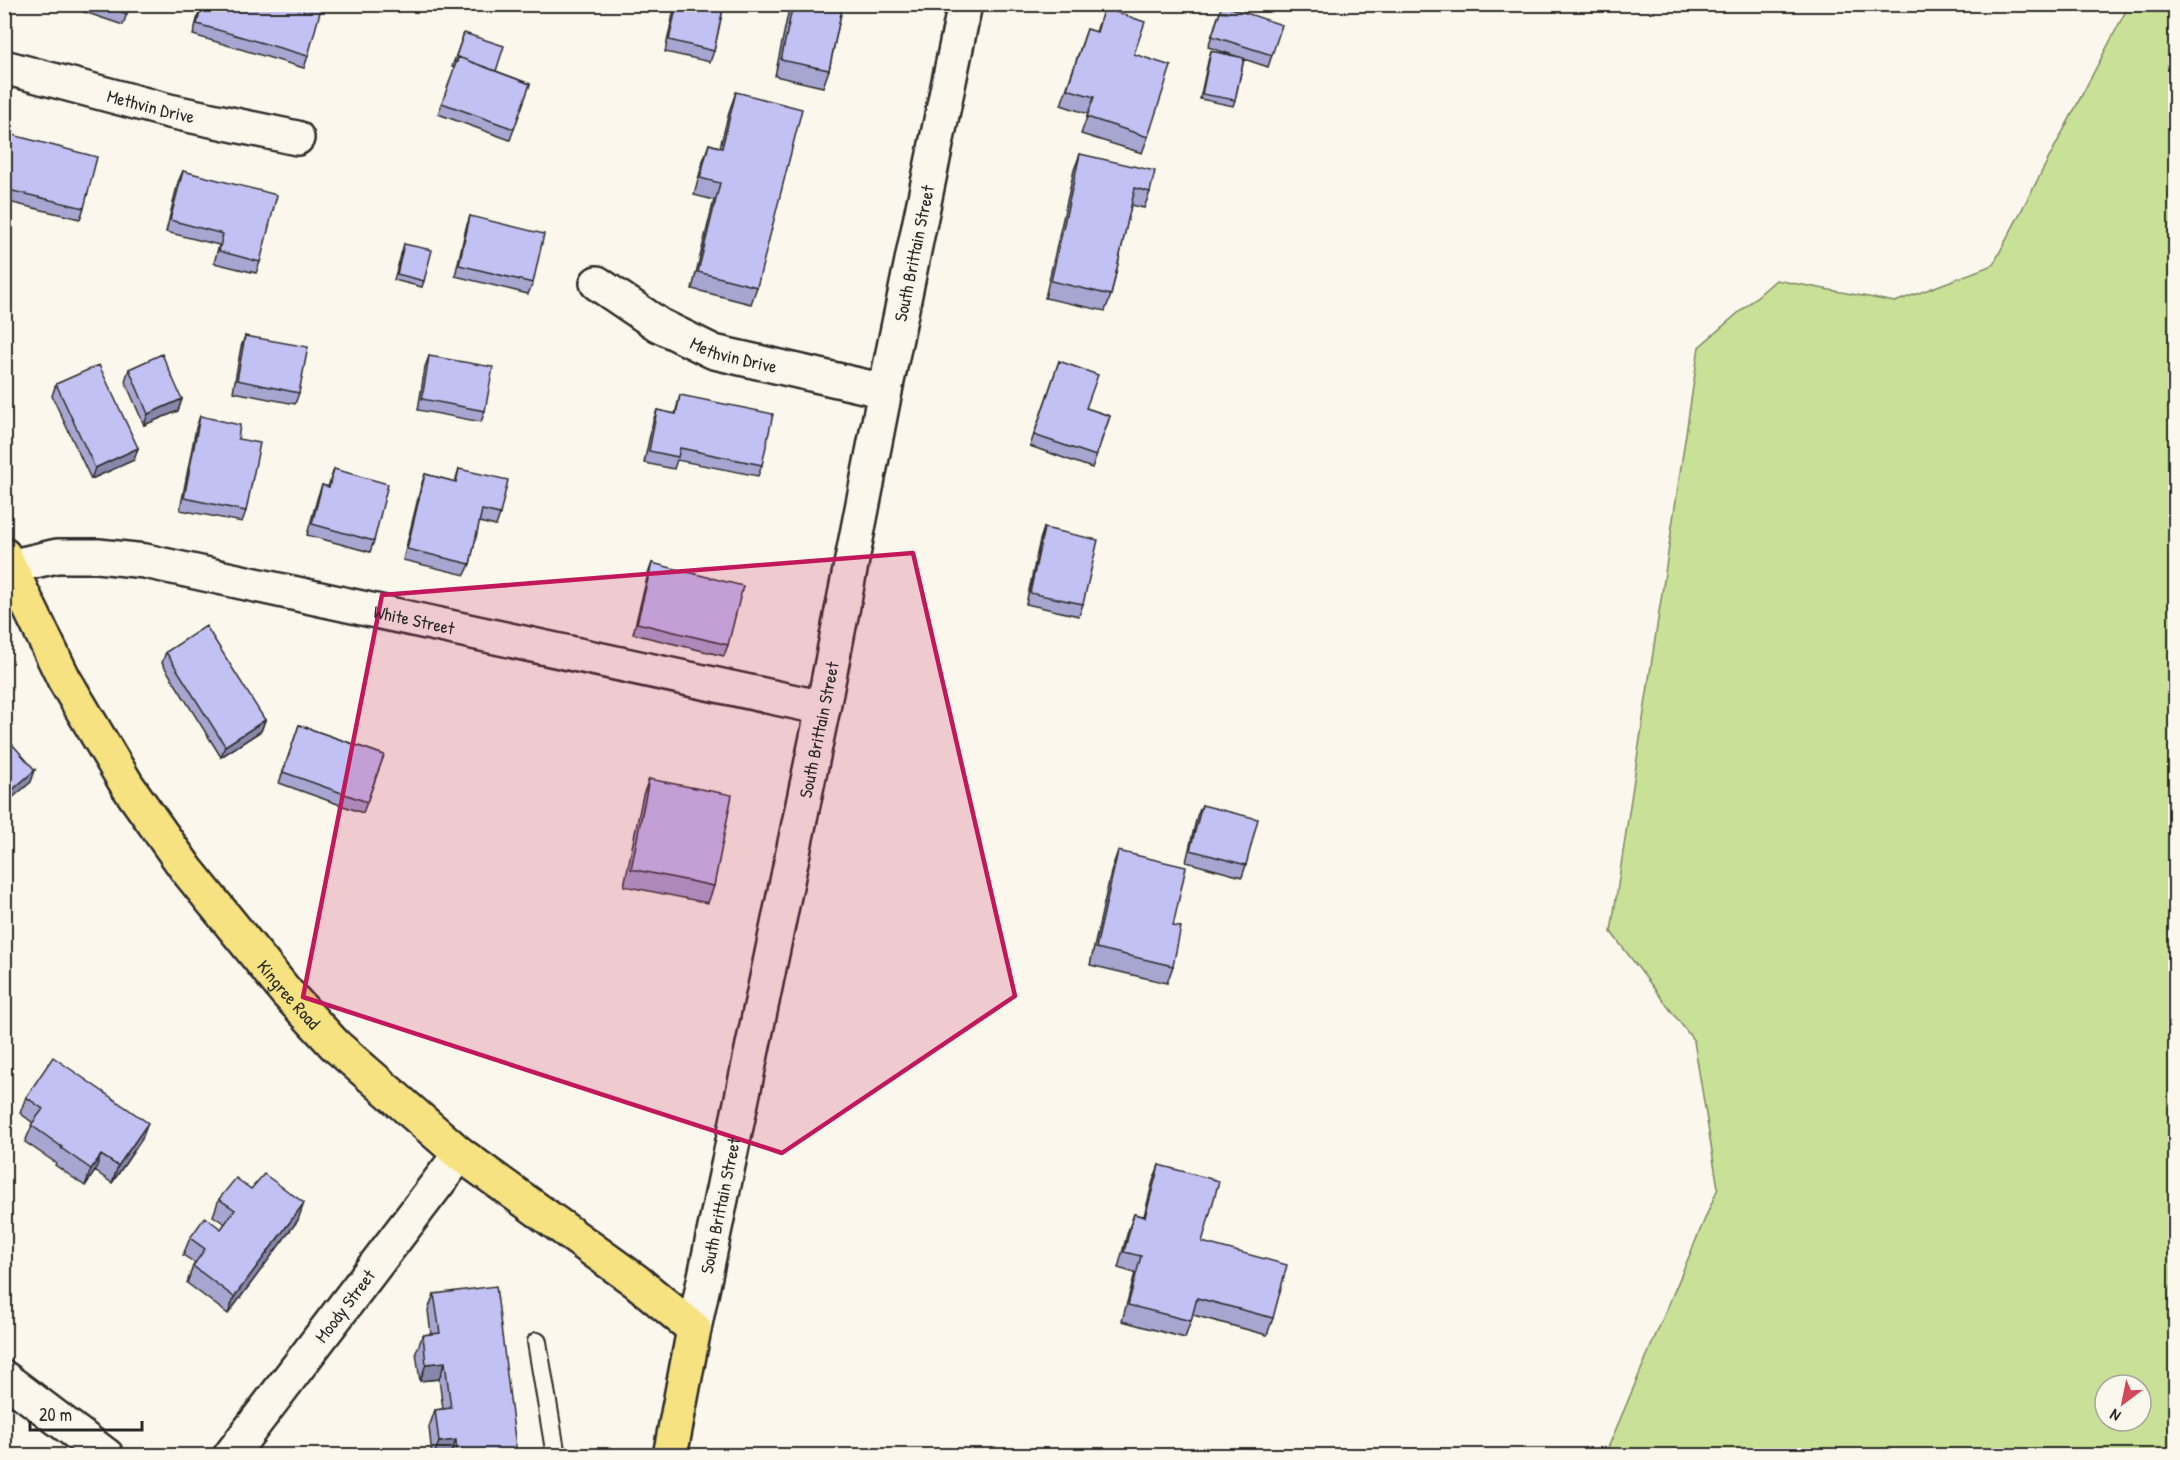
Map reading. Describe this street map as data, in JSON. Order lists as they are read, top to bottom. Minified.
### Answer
{"streets":{"main road":["South Brittain Street","Kingree Road"],"street":["Methvin Drive","White Street","Moody Street"]},"crossings":[["Methvin Drive","South Brittain Street"],["South Brittain Street","White Street"],["South Brittain Street","Kingree Road"],["White Street","Kingree Road"],["Kingree Road","Moody Street"]],"scale_bar":"20 m","north":"bottom left"}
